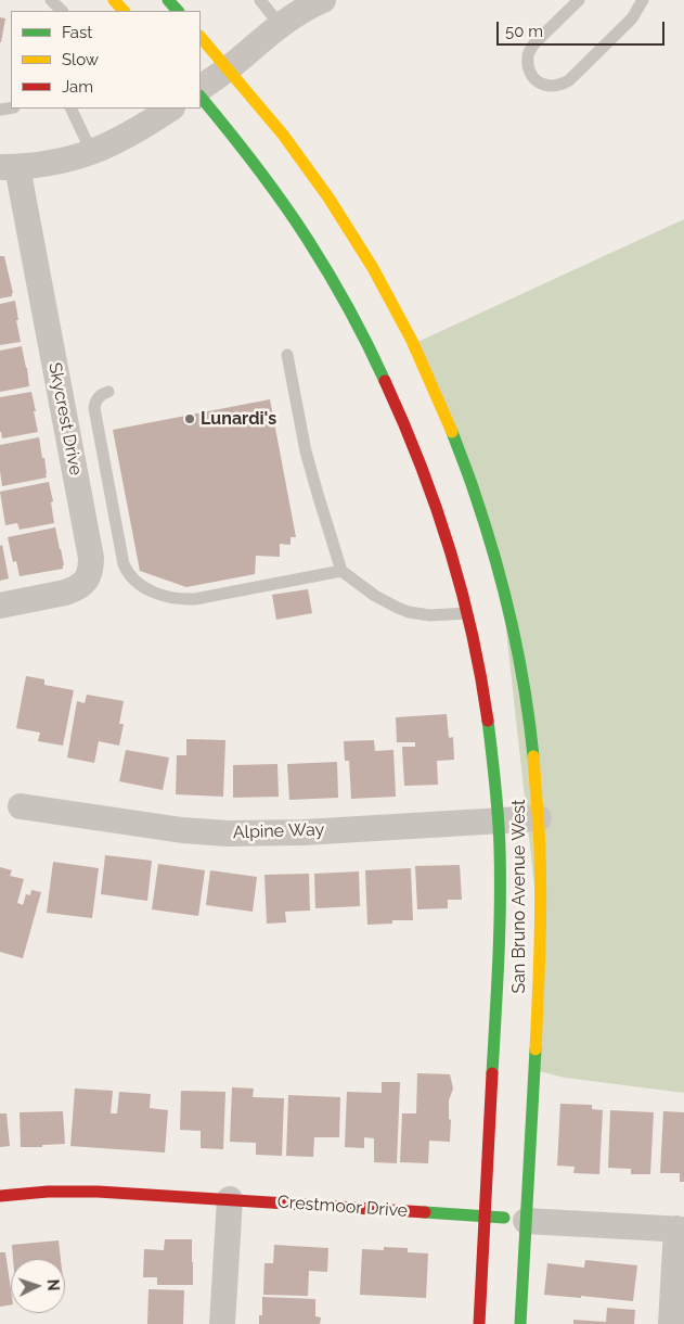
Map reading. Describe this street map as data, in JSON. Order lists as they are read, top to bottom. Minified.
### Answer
{"streets":{"main road":["San Bruno Avenue West","Crestmoor Drive"],"street":["Skycrest Drive","Alpine Way"]},"crossings":[["Alpine Way","San Bruno Avenue West"],["San Bruno Avenue West","Crestmoor Drive"]],"places":["Lunardi's"],"legend":["Fast","Slow","Jam"],"scale_bar":"50 m","north":"right"}
